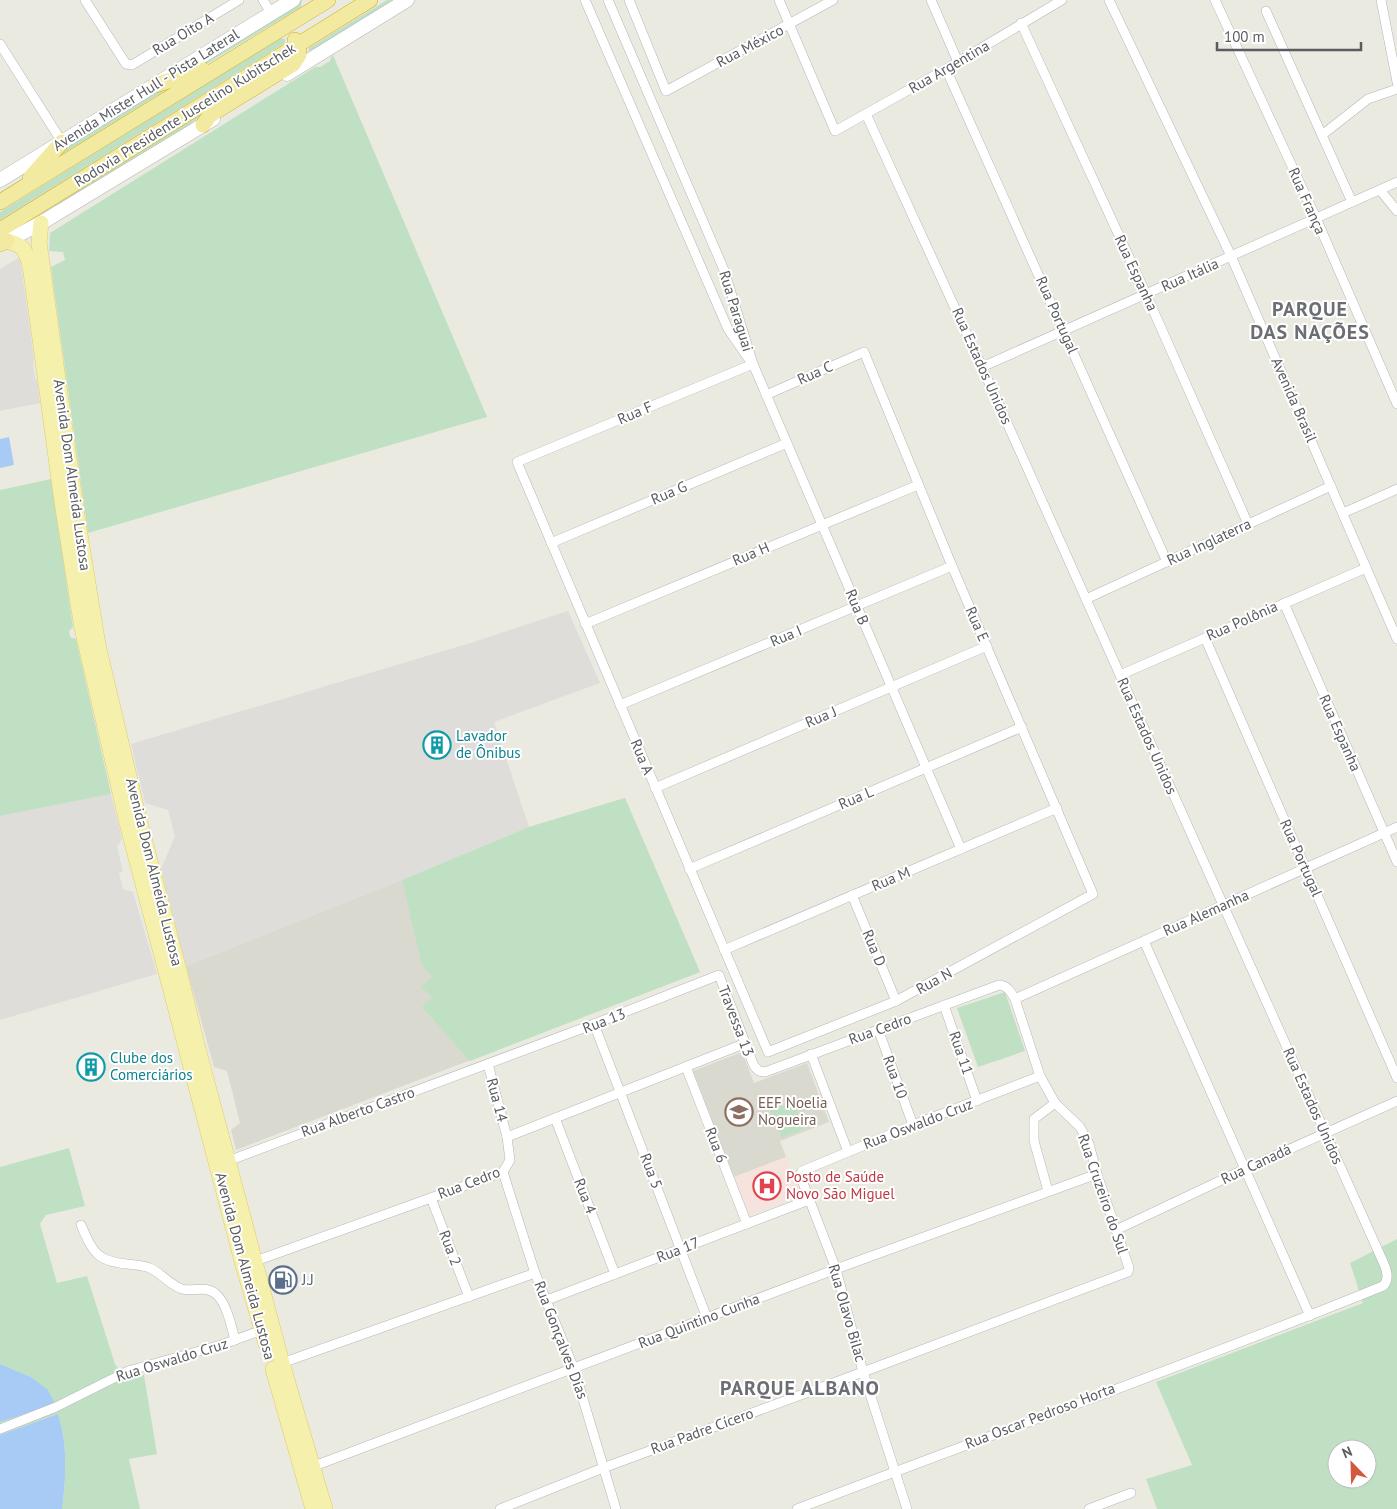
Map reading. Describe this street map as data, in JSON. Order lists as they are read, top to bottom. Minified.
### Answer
{"streets":{"highway":["Rodovia Presidente Juscelino Kubitschek"],"main road":["Avenida Mister Hull - Pista Lateral","Avenida Dom Almeida Lustosa"],"street":["Rua Oito A","Rua México","Rua Argentina","Rua França","Rua Espanha","Rua Itália","Rua Paraguai","Rua Portugal","Rua Estados Unidos","Rua C","Avenida Brasil","Rua F","Rua G","Rua Inglaterra","Rua H","Rua B","Rua Polônia","Rua E","Rua I","Rua J","Rua A","Rua L","Rua M","Rua Alemanha","Rua D","Rua N","Rua 13","Travessa 13","Rua Cedro","Rua 11","Rua 10","Rua 14","Rua Alberto Castro","Rua Oswaldo Cruz","Rua 6","Rua Canadá","Rua 5","Rua Cruzeiro do Sul","Rua 4","Rua 2","Rua 17","Rua Olavo Bilac","Rua Quintino Cunha","Rua Gonçalves Días","Rua Oscar Pedroso Horta","Rua Padre Cícero"]},"crossings":[["Rua México","Rua Argentina"],["Rua Argentina","Rua Espanha"],["Rua Argentina","Rua Portugal"],["Rua Argentina","Rua Estados Unidos"],["Rodovia Presidente Juscelino Kubitschek","Avenida Dom Almeida Lustosa"],["Rua França","Rua Itália"],["Rua Espanha","Rua Itália"],["Rua Espanha","Rua Inglaterra"],["Rua Espanha","Rua Polônia"],["Rua Espanha","Rua Alemanha"],["Rua Itália","Rua Portugal"],["Rua Itália","Rua Estados Unidos"],["Rua Itália","Avenida Brasil"],["Rua Paraguai","Rua F"],["Rua Paraguai","Rua B"],["Rua Portugal","Rua Inglaterra"],["Rua Portugal","Rua Polônia"],["Rua Portugal","Rua Alemanha"],["Rua Estados Unidos","Rua Inglaterra"],["Rua Estados Unidos","Rua Polônia"],["Rua Estados Unidos","Rua Alemanha"],["Rua Estados Unidos","Rua Canadá"],["Rua Estados Unidos","Rua Oscar Pedroso Horta"],["Rua C","Rua B"],["Rua C","Rua E"],["Avenida Brasil","Rua Inglaterra"],["Avenida Brasil","Rua Polônia"],["Rua F","Rua B"],["Rua F","Rua A"],["Avenida Dom Almeida Lustosa","Rua Cedro"],["Avenida Dom Almeida Lustosa","Rua Alberto Castro"],["Avenida Dom Almeida Lustosa","Rua Oswaldo Cruz"],["Avenida Dom Almeida Lustosa","Rua Quintino Cunha"],["Rua G","Rua B"],["Rua G","Rua A"],["Rua H","Rua B"],["Rua H","Rua E"],["Rua H","Rua A"],["Rua B","Rua I"],["Rua B","Rua J"],["Rua B","Rua L"],["Rua B","Rua M"],["Rua E","Rua I"],["Rua E","Rua J"],["Rua E","Rua L"],["Rua E","Rua M"],["Rua E","Rua N"],["Rua I","Rua A"],["Rua J","Rua A"],["Rua A","Rua L"],["Rua A","Rua M"],["Rua A","Rua N"],["Rua M","Rua D"],["Rua Alemanha","Rua Cruzeiro do Sul"],["Rua D","Rua N"],["Rua 13","Travessa 13"],["Rua 13","Rua 14"],["Rua 13","Rua Alberto Castro"],["Rua 13","Rua 5"],["Travessa 13","Rua Cedro"],["Rua Cedro","Rua 11"],["Rua Cedro","Rua 10"],["Rua Cedro","Rua 14"],["Rua Cedro","Rua Cruzeiro do Sul"],["Rua Cedro","Rua 2"],["Rua Cedro","Rua Gonçalves Días"],["Rua 11","Rua Oswaldo Cruz"],["Rua 10","Rua Oswaldo Cruz"],["Rua 14","Rua Alberto Castro"],["Rua Oswaldo Cruz","Rua Cruzeiro do Sul"],["Rua Oswaldo Cruz","Rua Olavo Bilac"],["Rua 6","Rua 17"],["Rua Canadá","Rua Cruzeiro do Sul"],["Rua 5","Rua 17"],["Rua 5","Rua Quintino Cunha"],["Rua Cruzeiro do Sul","Rua Quintino Cunha"],["Rua Cruzeiro do Sul","Rua Padre Cícero"],["Rua 4","Rua 17"],["Rua 17","Rua Olavo Bilac"],["Rua 17","Rua Gonçalves Días"],["Rua Olavo Bilac","Rua Quintino Cunha"],["Rua Olavo Bilac","Rua Oscar Pedroso Horta"],["Rua Olavo Bilac","Rua Padre Cícero"],["Rua Quintino Cunha","Rua Gonçalves Días"],["Rua Gonçalves Días","Rua Padre Cícero"]],"districts":["PARQUE DAS NAÇÕES","PARQUE ALBANO"],"places":{"building":["Lavador de Ônibus","Clube dos Comerciários"],"school or university":["EEF Noelia Nogueira"],"hospital":["Posto de Saúde Novo São Miguel"],"fuel station":["J.J"]},"scale_bar":"100 m","north":"top left"}
